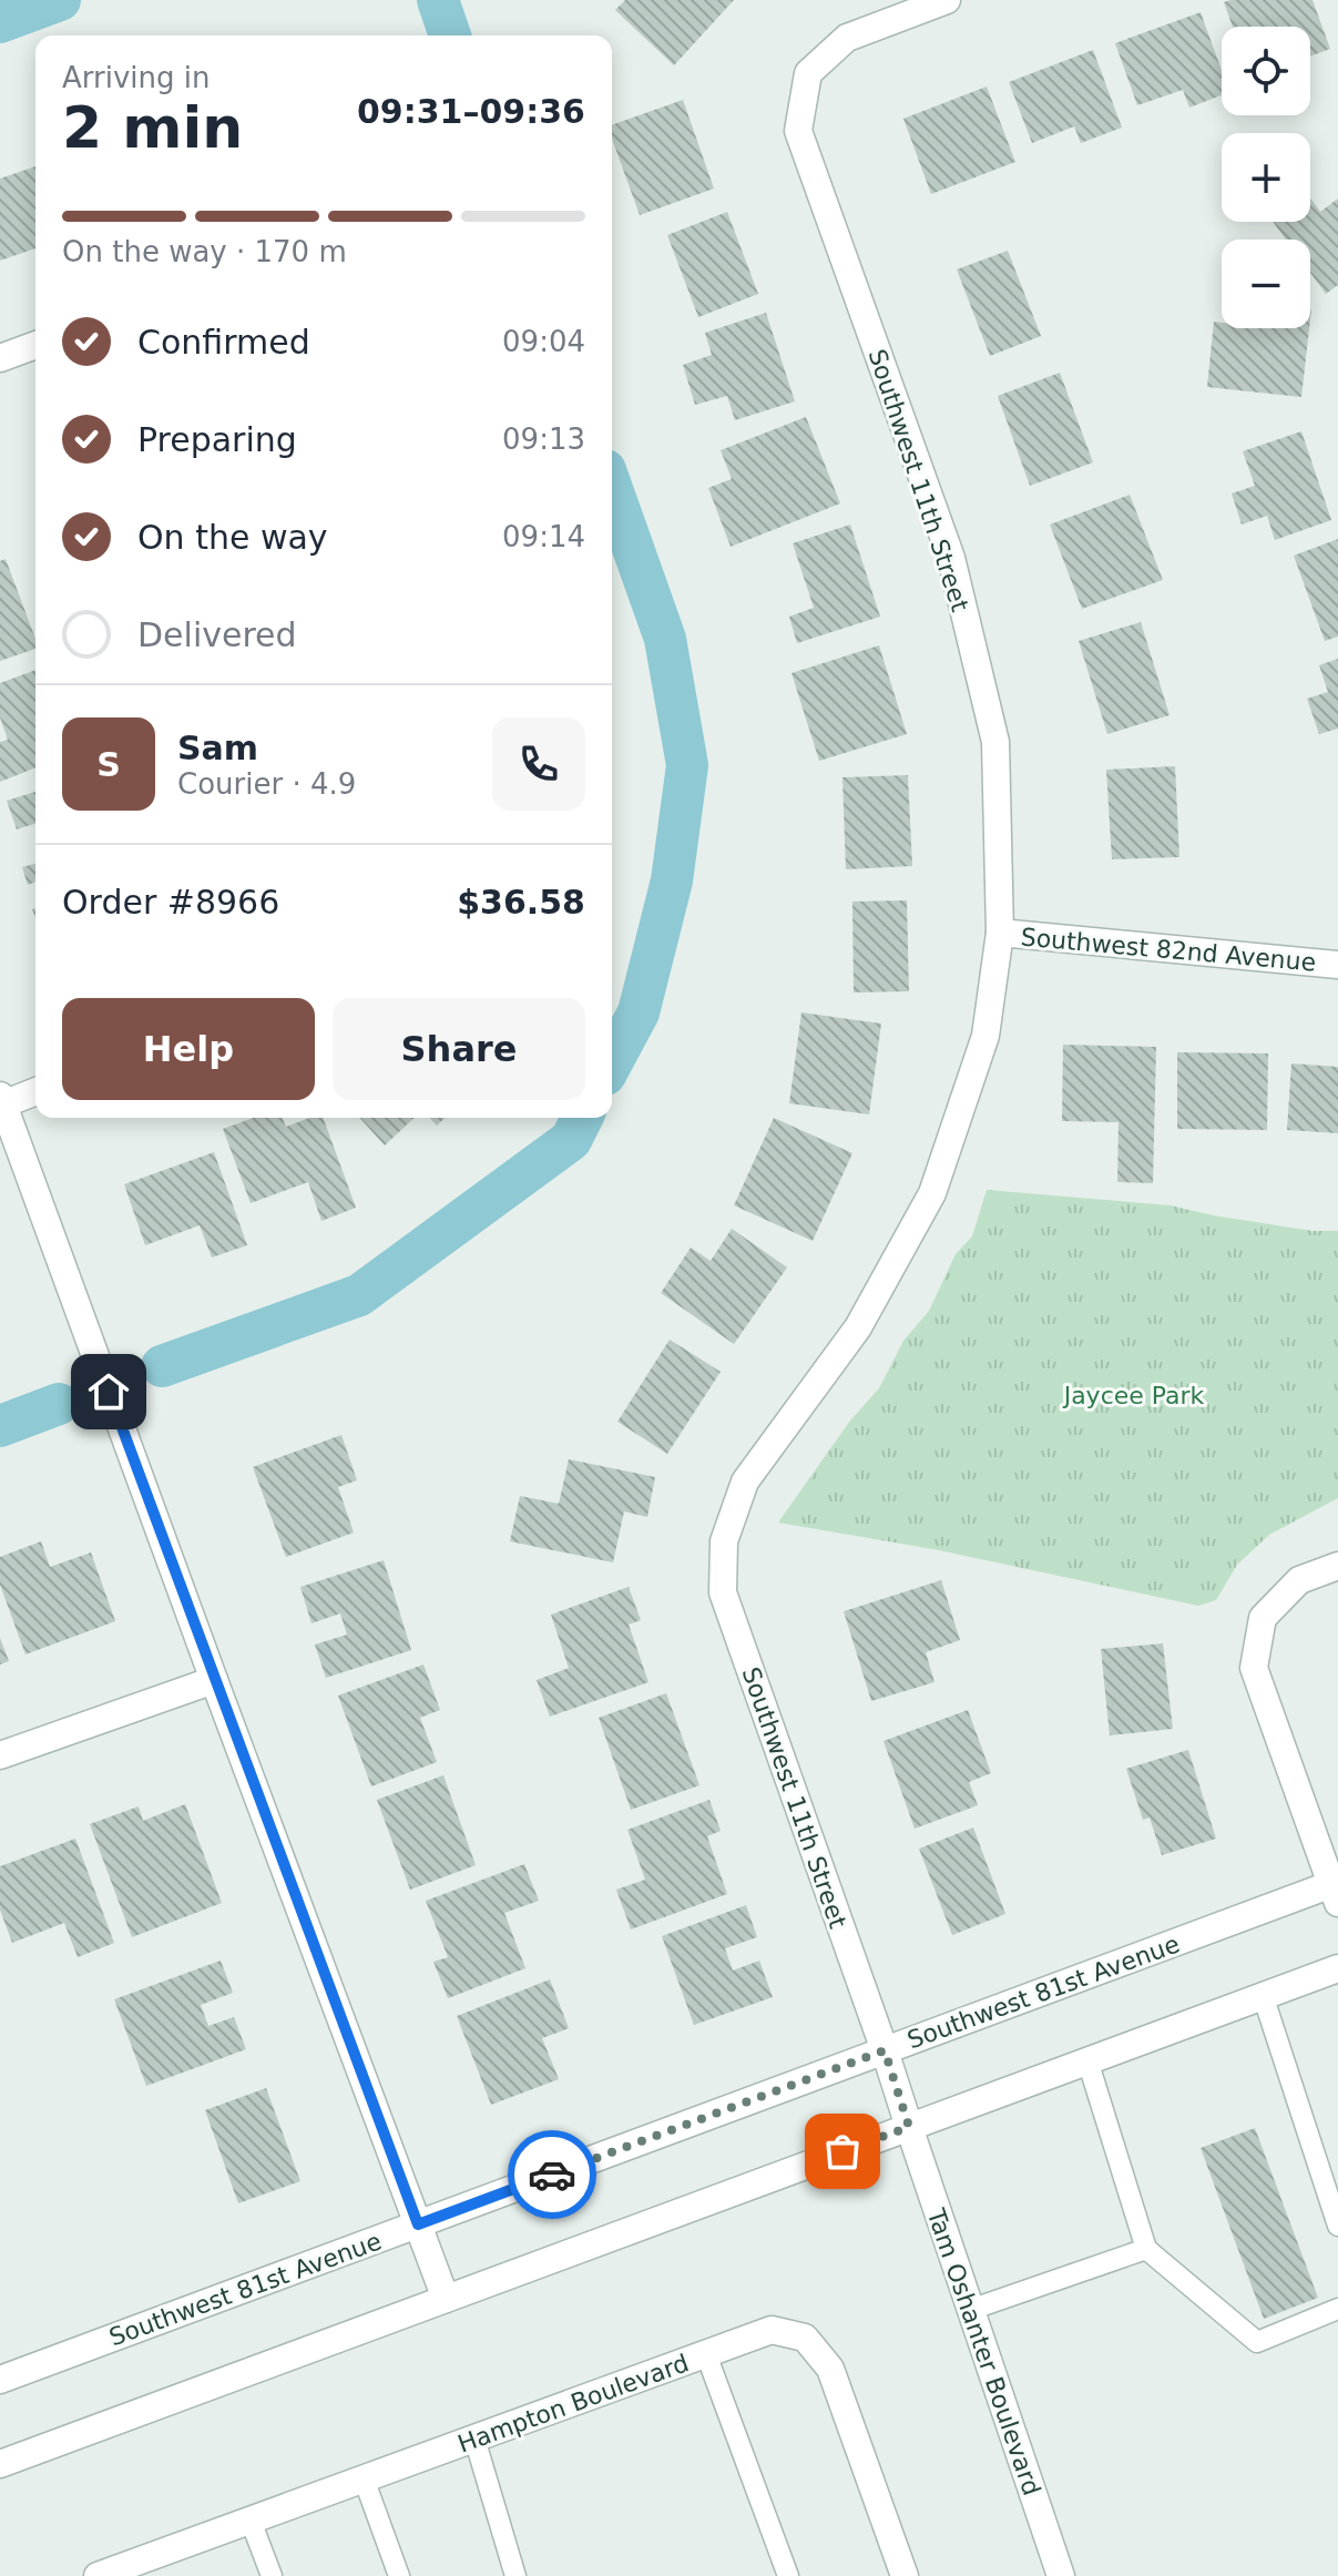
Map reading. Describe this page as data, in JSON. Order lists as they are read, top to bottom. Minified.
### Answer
{"streets":{"street":["Southwest 11th Street","Southwest 82nd Avenue","Southwest 81st Avenue","Tam Oshanter Boulevard","Hampton Boulevard"]},"crossings":[["Southwest 11th Street","Southwest 82nd Avenue"],["Southwest 11th Street","Southwest 81st Avenue"],["Southwest 11th Street","Tam Oshanter Boulevard"]],"parks":["Jaycee Park"],"page":{"map_buttons":["+","−"],"heading":["2 min","Arriving in","09:31–09:36"],"panel":["Sam","Courier · 4.9","Order #8966","$36.58"],"bar":"On the way · 170 m","list":[["Confirmed","09:04"],["Preparing","09:13"],["On the way","09:14"],"Delivered"],"round":"S","buttons":["Help","Share"]}}
